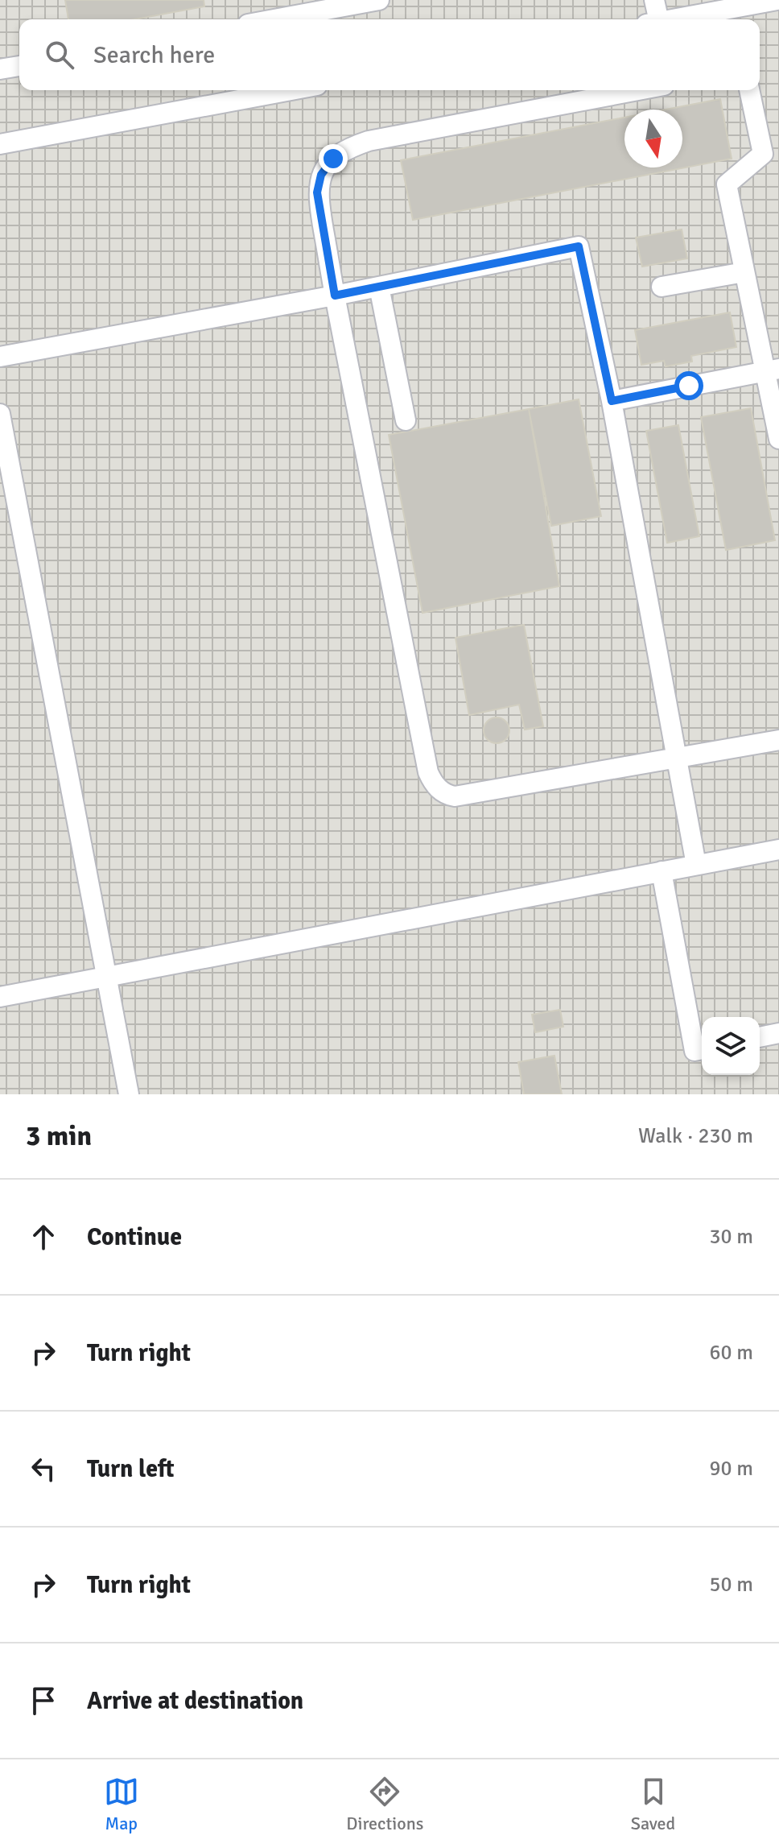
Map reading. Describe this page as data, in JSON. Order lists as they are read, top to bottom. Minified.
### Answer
{"north":"bottom","page":{"search":"Search here","heading":["3 min","Walk · 230 m"],"list":[["Continue","30 m"],["Turn right","60 m"],["Turn left","90 m"],["Turn right","50 m"],"Arrive at destination"],"nav":["Map","Directions","Saved"]}}
